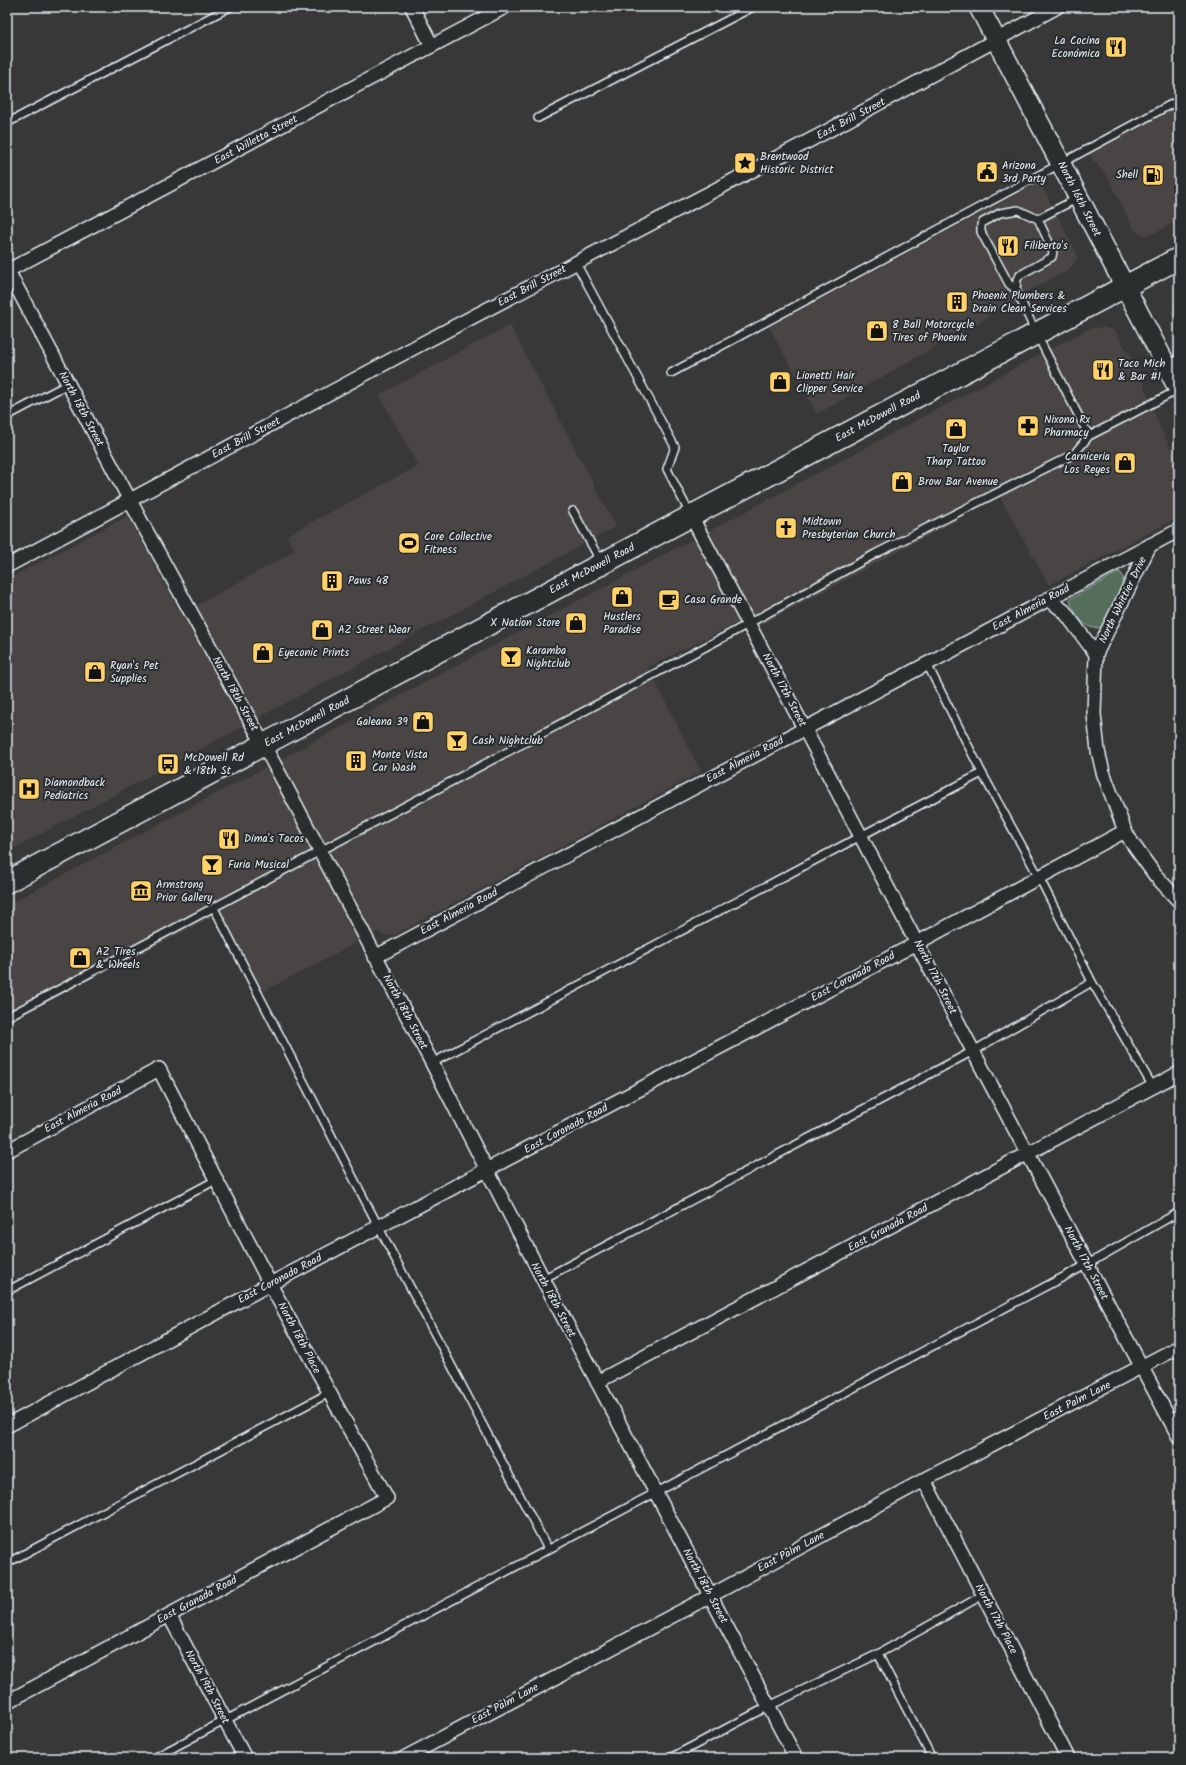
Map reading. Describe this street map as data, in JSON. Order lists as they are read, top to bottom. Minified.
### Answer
{"streets":{"main road":["North 16th Street","East McDowell Road"],"street":["East Brill Street","East Willetta Street","North 18th Street","North Whittier Drive","East Almeria Road","North 17th Street","East Coronado Road","East Granada Road","North 18th Place","East Palm Lane","North 17th Place","North 19th Street"]},"crossings":[["East Brill Street","North 16th Street"],["East Brill Street","North 18th Street"],["East Willetta Street","North 18th Street"],["North 16th Street","East McDowell Road"],["North 18th Street","East McDowell Road"],["North 18th Street","East Almeria Road"],["North 18th Street","East Coronado Road"],["North 18th Street","East Granada Road"],["North 18th Street","East Palm Lane"],["East McDowell Road","North 17th Street"],["North Whittier Drive","East Almeria Road"],["North Whittier Drive","East Coronado Road"],["East Almeria Road","North 17th Street"],["East Almeria Road","North 18th Place"],["North 17th Street","East Coronado Road"],["North 17th Street","East Granada Road"],["North 17th Street","East Palm Lane"],["East Coronado Road","North 18th Place"],["East Granada Road","North 18th Place"],["East Granada Road","North 19th Street"],["East Palm Lane","North 17th Place"]],"places":{"restaurant":["La Cocina Económica","Filiberto's","Taco Mich & Bar #1","Dima's Tacos"],"place":["Brentwood Historic District"],"public building":["Arizona 3rd Party"],"fuel station":["Shell"],"building":["Phoenix Plumbers & Drain Clean Services","Paws 48","Monte Vista Car Wash"],"shop":["8 Ball Motorcycle Tires of Phoenix","Lionetti Hair Clipper Service","Taylor Tharp Tattoo","Carniceria Los Reyes","Brow Bar Avenue","Hustlers Paradise","X Nation Store","AZ Street Wear","Eyeconic Prints","Ryan's Pet Supplies","Galeana 39","AZ Tires & Wheels"],"pharmacy":["Nixona Rx Pharmacy"],"church":["Midtown Presbyterian Church"],"sports":["Core Collective Fitness"],"cafe":["Casa Grande"],"bar":["Karamba Nightclub","Cash Nightclub","Furia Musical"],"bus stop":["McDowell Rd & 18th St"],"hospital":["Diamondback Pediatrics"],"museum":["Armstrong Prior Gallery"]}}
